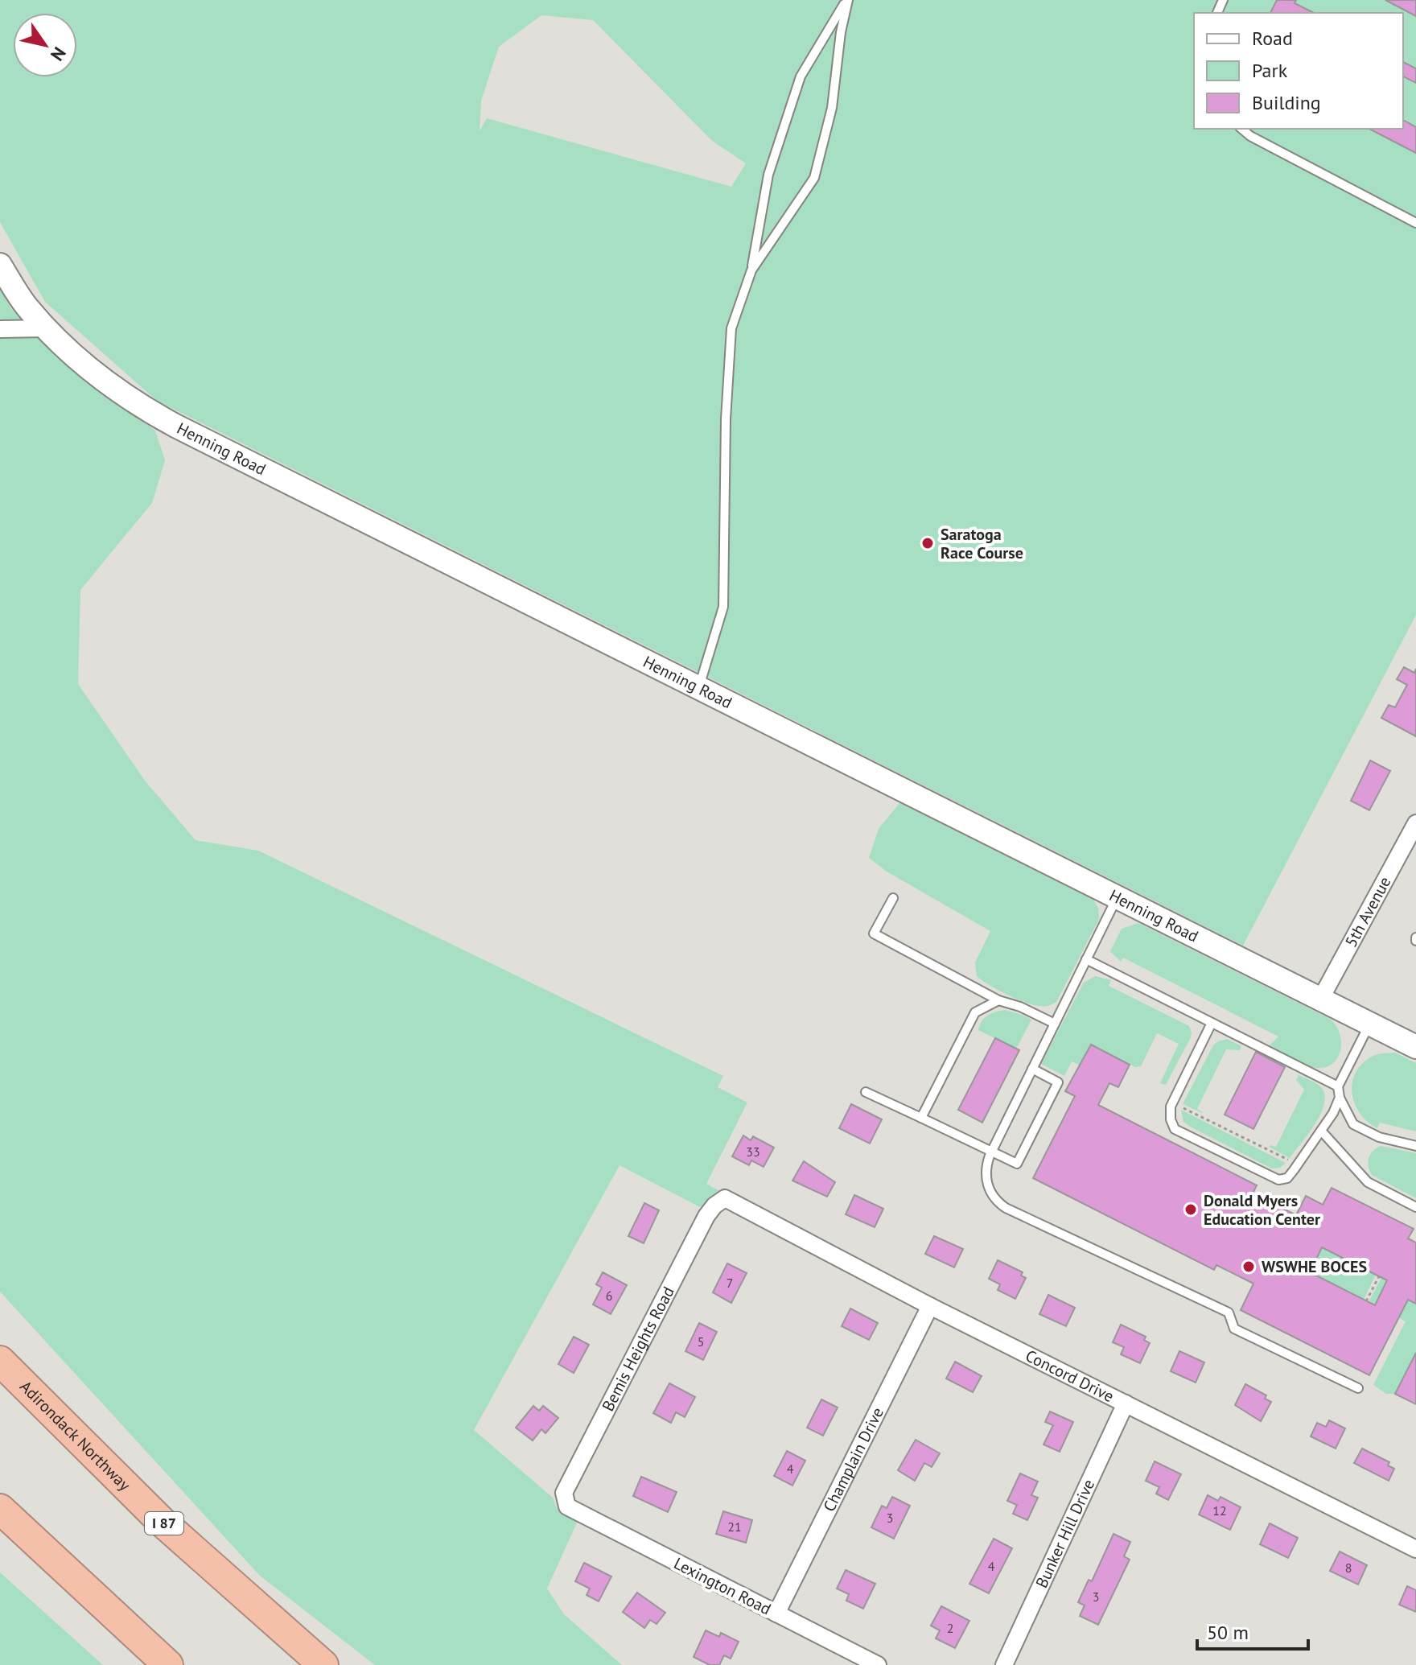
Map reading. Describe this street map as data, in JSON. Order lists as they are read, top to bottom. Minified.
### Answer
{"streets":{"highway":["Adirondack Northway","I 87"],"street":["Henning Road","5th Avenue","Bemis Heights Road","Concord Drive","Champlain Drive","Bunker Hill Drive","Lexington Road"]},"crossings":[["Henning Road","5th Avenue"],["Bemis Heights Road","Concord Drive"],["Bemis Heights Road","Lexington Road"],["Concord Drive","Champlain Drive"],["Concord Drive","Bunker Hill Drive"],["Champlain Drive","Lexington Road"]],"places":["Saratoga Race Course","Donald Myers Education Center","WSWHE BOCES"],"house_numbers":["33","7","6","5","4","12","3","21","4","8","3","2"],"legend":["Road","Park","Building"],"scale_bar":"50 m","north":"bottom right"}
